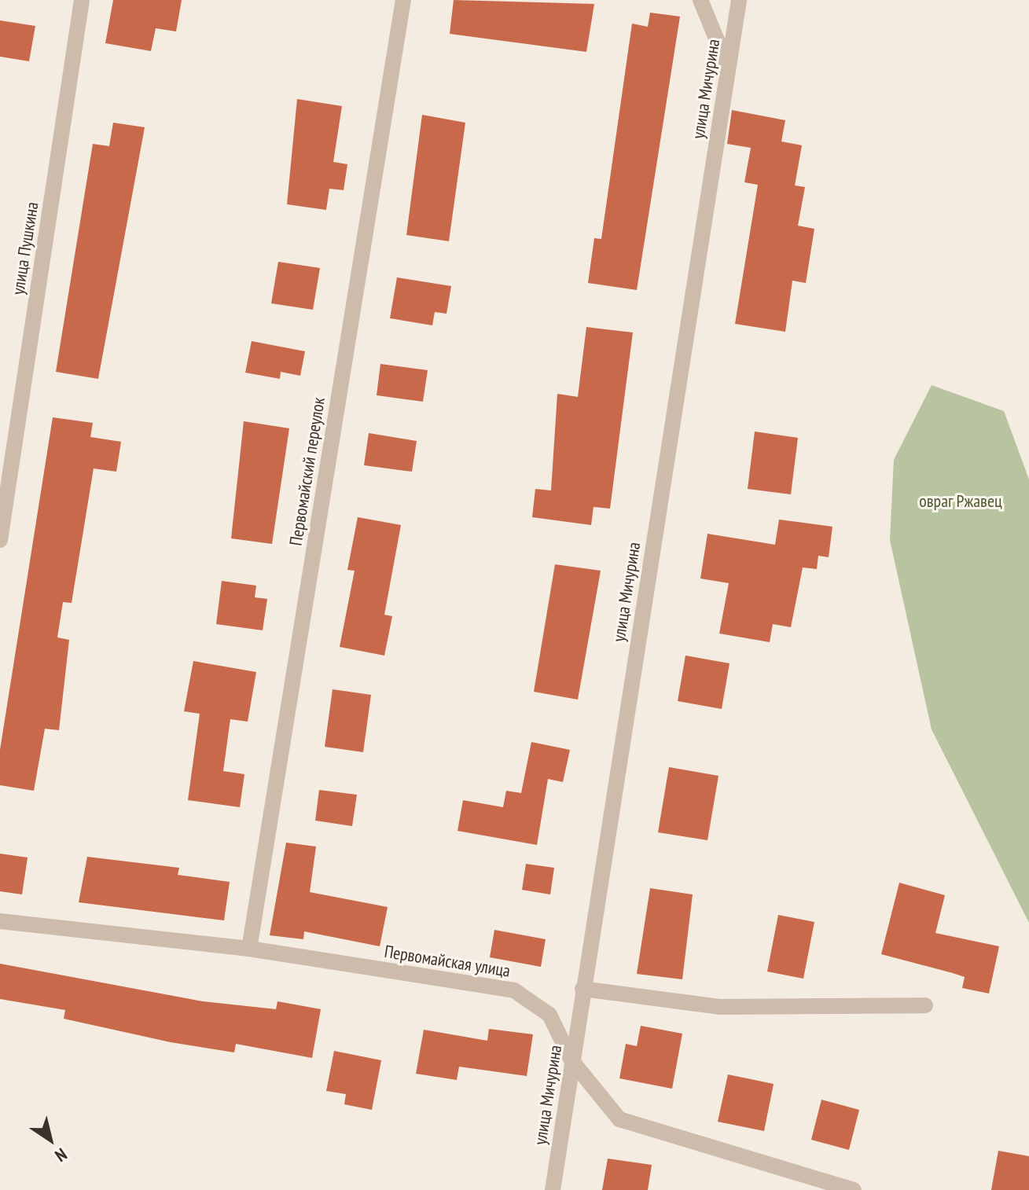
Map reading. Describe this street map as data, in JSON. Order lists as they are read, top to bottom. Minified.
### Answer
{"streets":{"street":["улица Мичурина","улица Пушкина","Первомайский переулок","Первомайская улица"]},"crossings":[["улица Мичурина","Первомайская улица"],["Первомайский переулок","Первомайская улица"]],"parks":["овраг Ржавец"],"north":"bottom right"}
